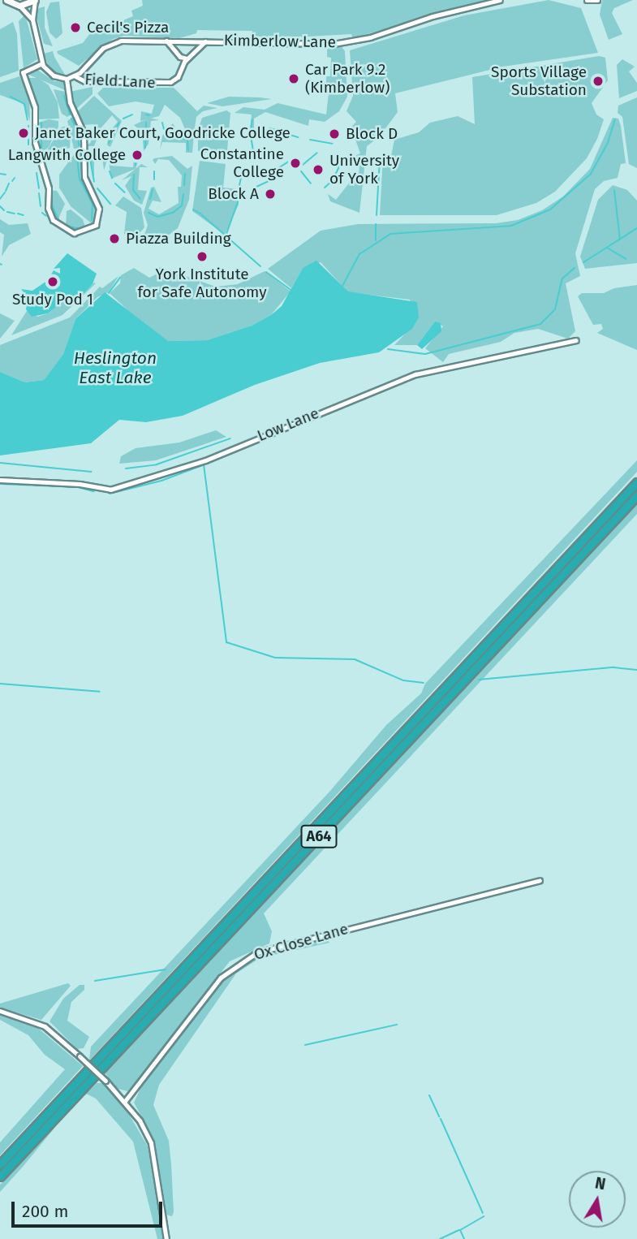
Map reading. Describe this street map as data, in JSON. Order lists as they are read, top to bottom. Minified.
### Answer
{"streets":{"highway":["A64"],"street":["Kimberlow Lane","Field Lane","Low Lane","Ox Close Lane"]},"crossings":[["Kimberlow Lane","Field Lane"]],"water":["Heslington East Lake"],"places":["Cecil's Pizza","Car Park 9.2 (Kimberlow)","Sports Village Substation","Janet Baker Court, Goodricke College","Block D","Langwith College","Constantine College","University of York","Block A","Piazza Building","York Institute for Safe Autonomy","Study Pod 1"],"scale_bar":"200 m","north":"top"}
